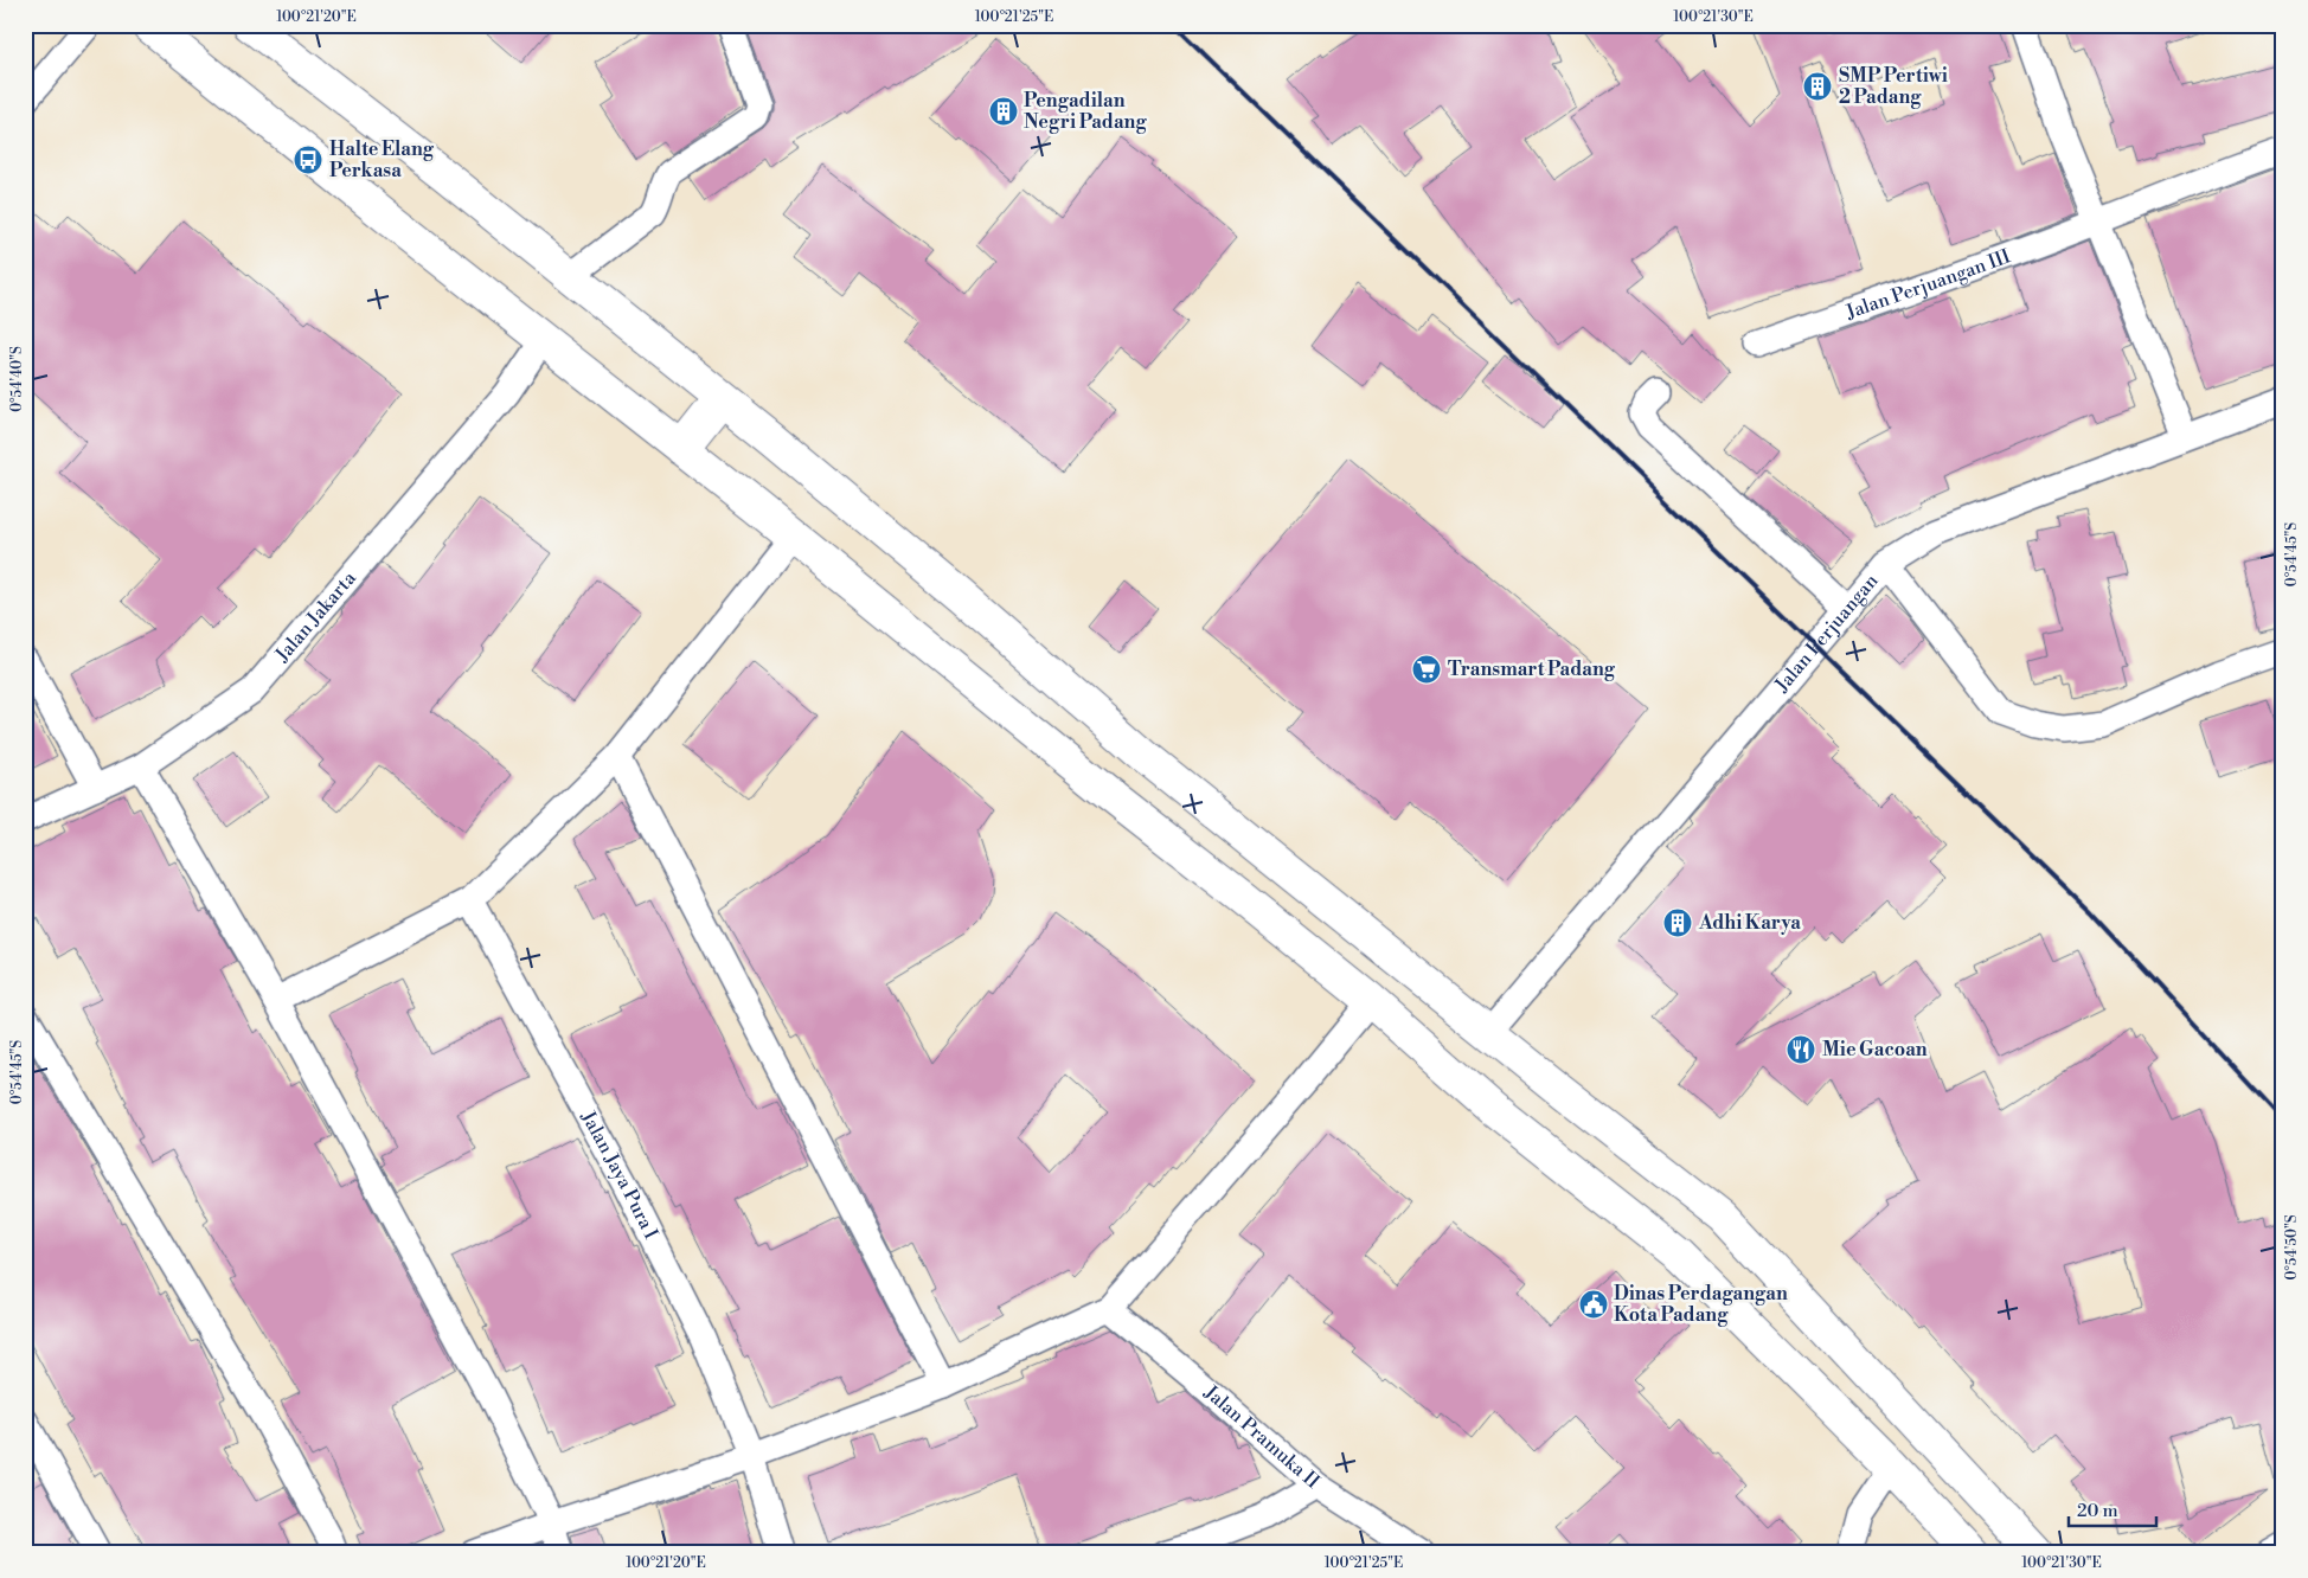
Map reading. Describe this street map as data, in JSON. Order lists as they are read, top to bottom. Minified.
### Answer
{"streets":{"street":["Jalan Perjuangan III","Jalan Jakarta","Jalan Perjuangan","Jalan Jaya Pura I","Jalan Pramuka II"]},"places":{"building":["SMP Pertiwi 2 Padang","Pengadilan Negri Padang","Adhi Karya"],"bus stop":["Halte Elang Perkasa"],"supermarket":["Transmart Padang"],"restaurant":["Mie Gacoan"],"public building":["Dinas Perdagangan Kota Padang"]},"scale_bar":"20 m","coordinates":["100°21'20\"E","100°21'25\"E","100°21'30\"E","0°54'40\"S","0°54'45\"S","0°54'50\"S"]}
